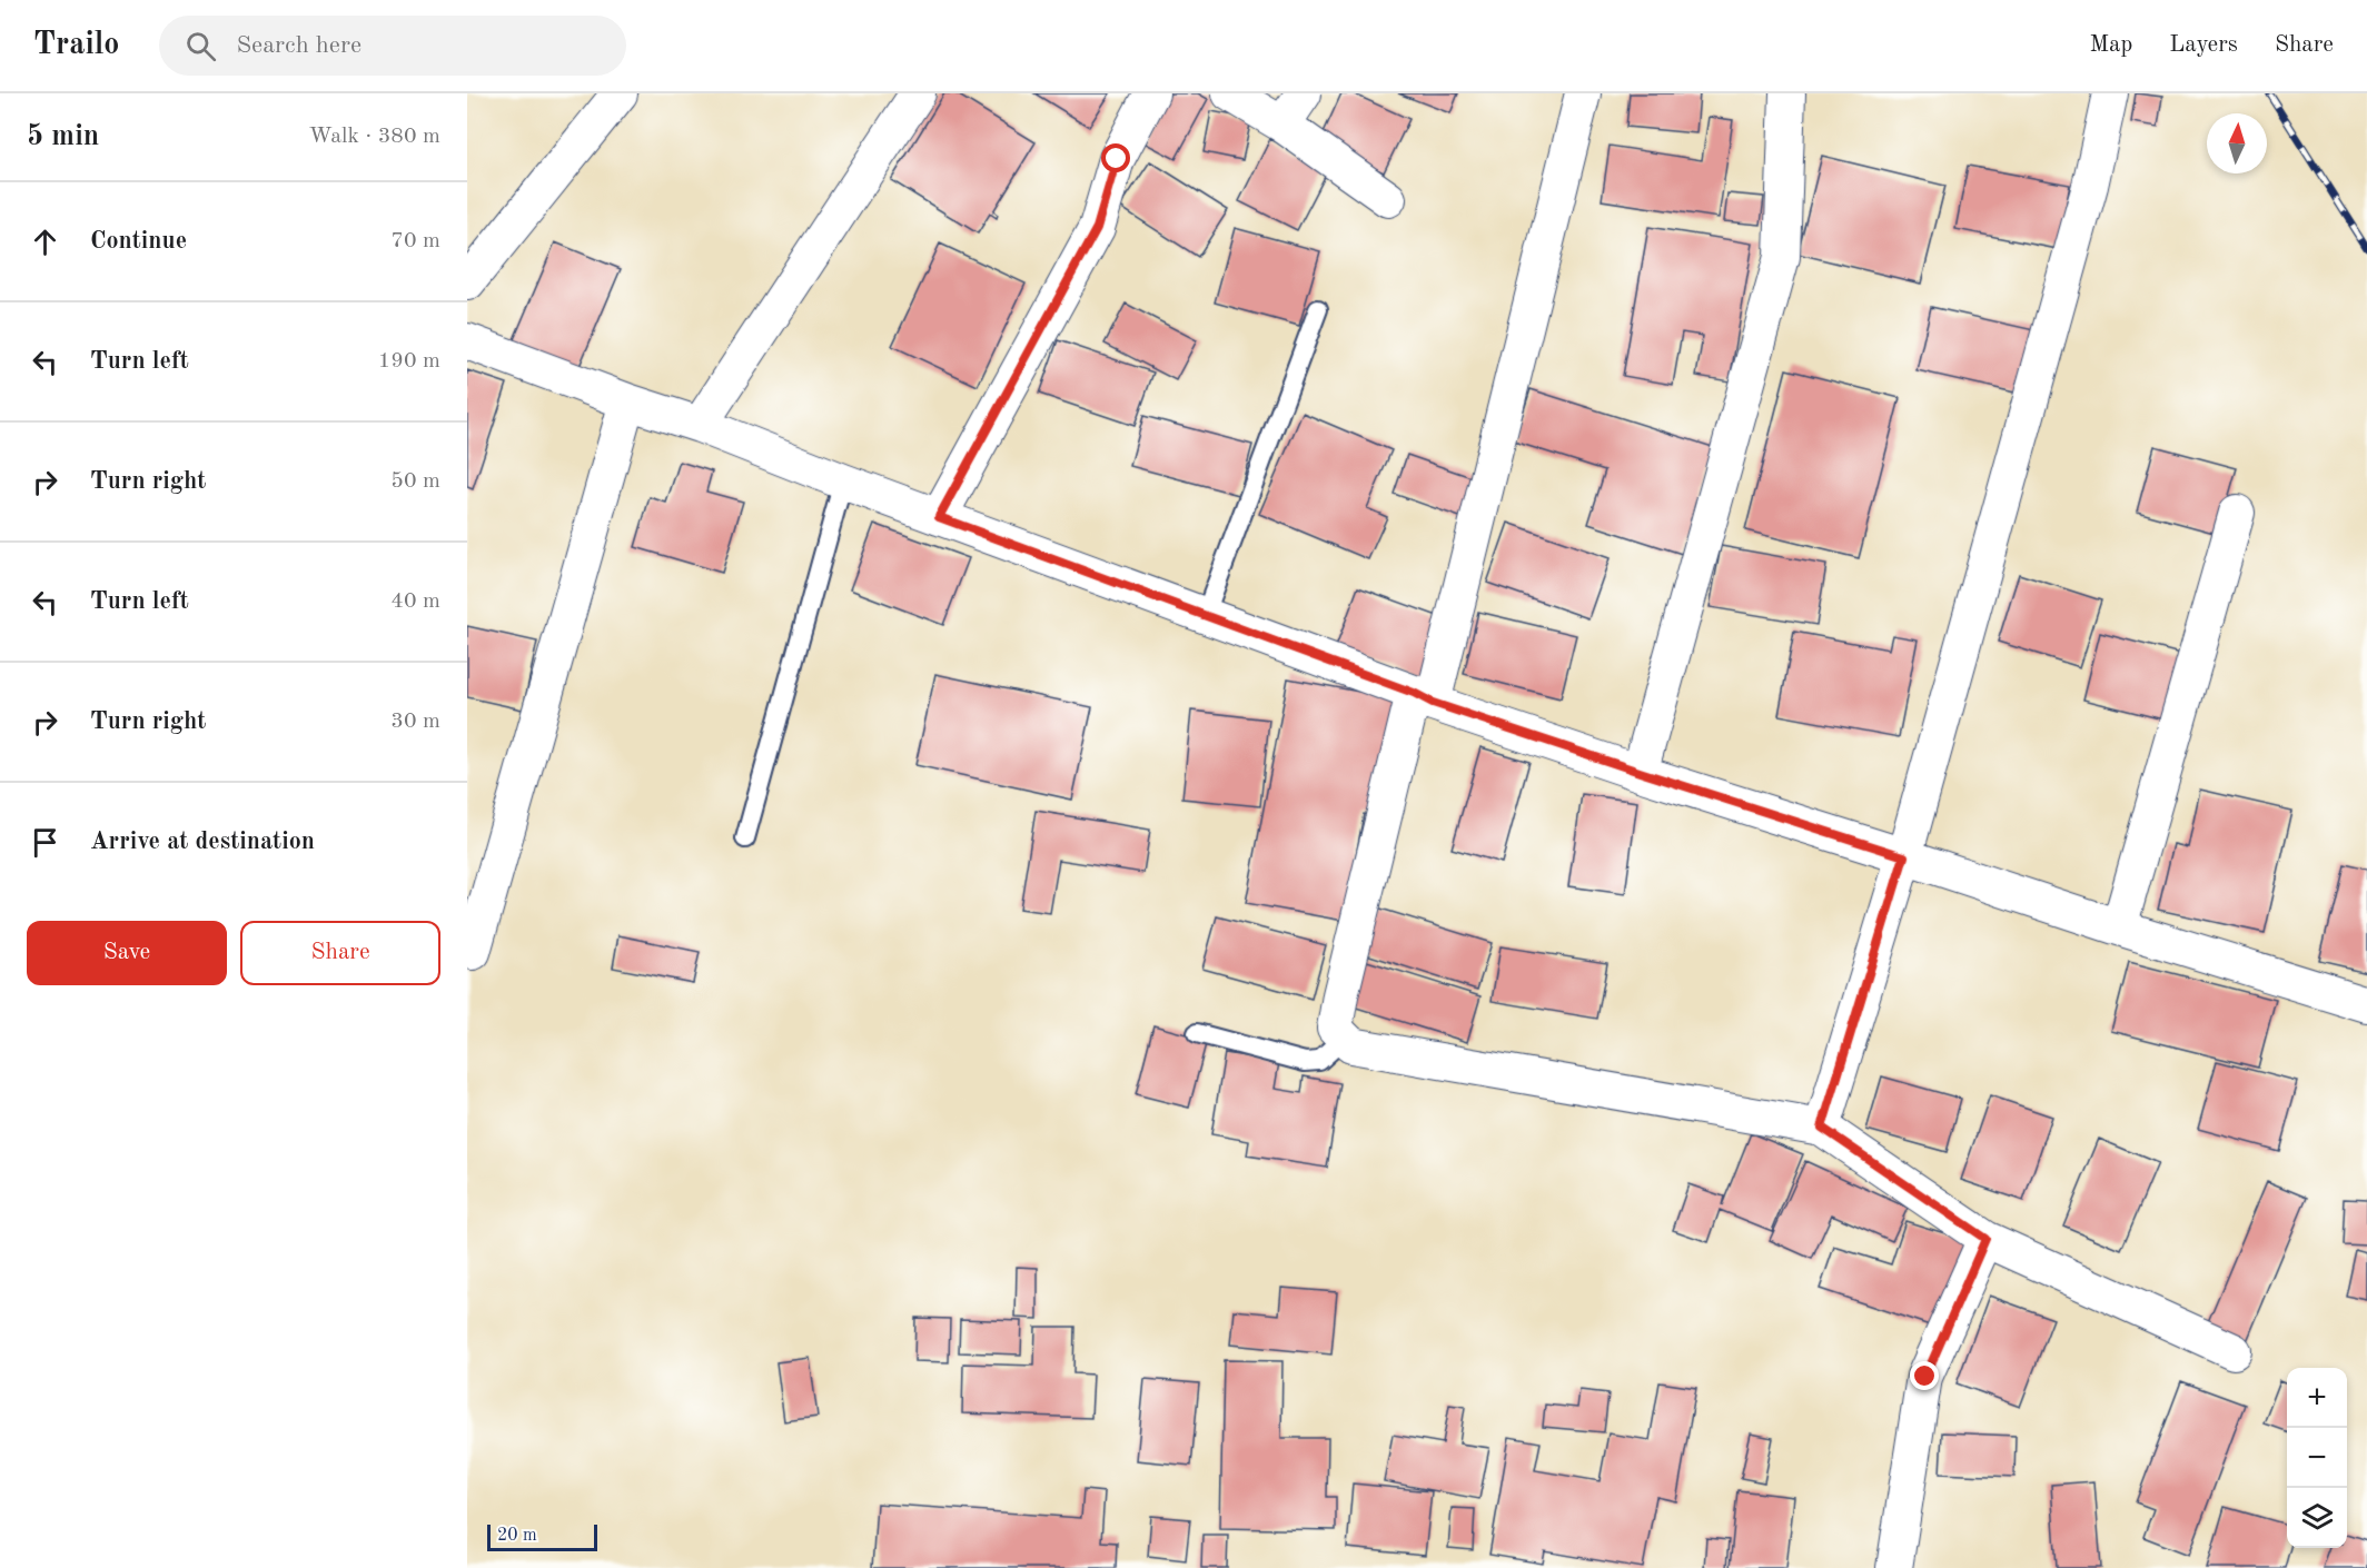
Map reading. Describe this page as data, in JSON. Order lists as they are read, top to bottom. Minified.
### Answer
{"scale_bar":"20 m","north":"top","page":{"header":"Trailo","search":"Search here","nav":["Map","Layers","Share"],"heading":["5 min","Walk · 380 m"],"list":[["Continue","70 m"],["Turn left","190 m"],["Turn right","50 m"],["Turn left","40 m"],["Turn right","30 m"],"Arrive at destination"],"buttons":["Save","Share"],"map_buttons":["+","−"],"scale":"20 m"}}
